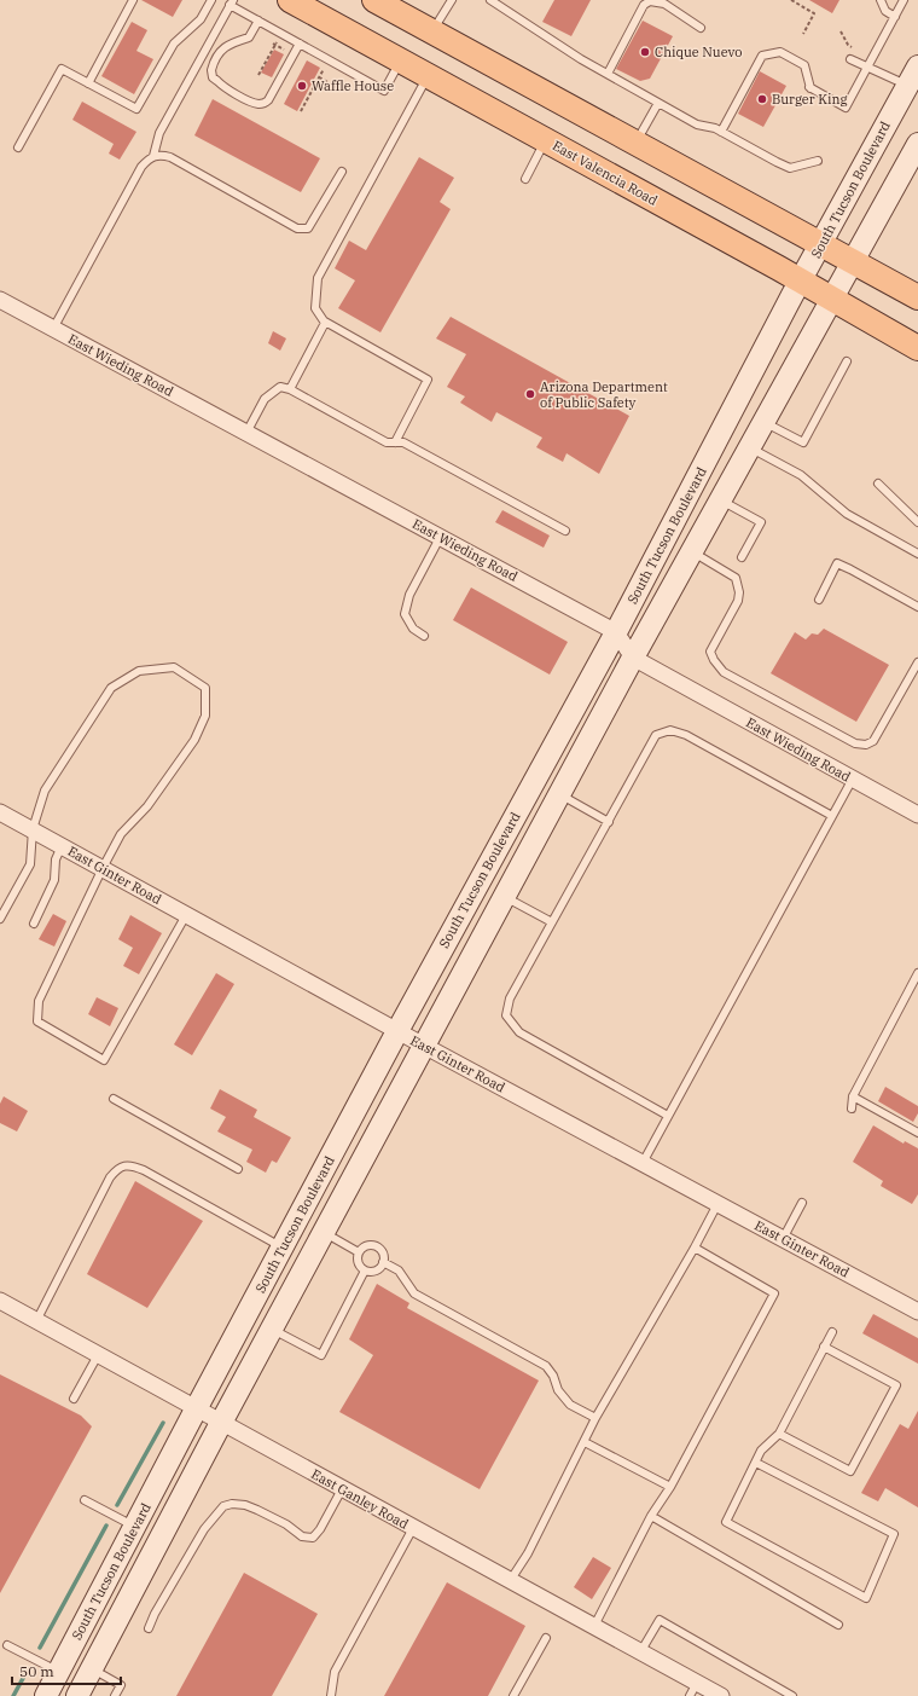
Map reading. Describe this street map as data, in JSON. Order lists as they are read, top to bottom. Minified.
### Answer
{"streets":{"main road":["East Valencia Road","South Tucson Boulevard"],"street":["East Wieding Road","East Ginter Road","East Ganley Road"]},"crossings":[["East Valencia Road","South Tucson Boulevard"],["South Tucson Boulevard","East Wieding Road"],["South Tucson Boulevard","East Ginter Road"],["South Tucson Boulevard","East Ganley Road"]],"places":["Chique Nuevo","Waffle House","Burger King","Arizona Department of Public Safety"],"scale_bar":"50 m"}
